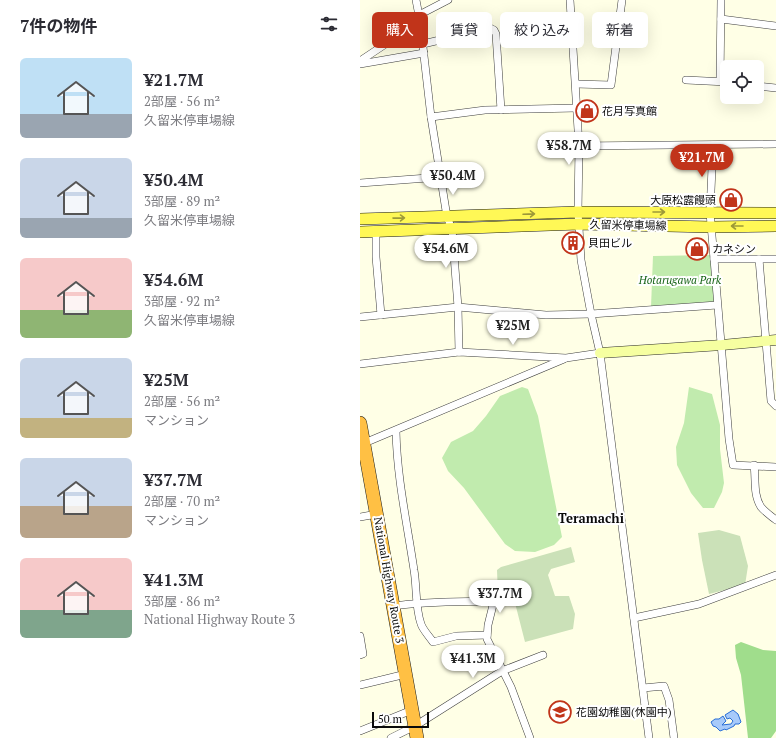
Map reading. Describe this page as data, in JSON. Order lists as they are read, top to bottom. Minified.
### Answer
{"streets":{"highway":["National Highway Route 3"],"main road":["久留米停車場線"]},"districts":["Teramachi"],"parks":["Hotarugawa Park"],"places":{"shop":["花月写真館","大原松露饅頭","カネシン"],"building":["貝田ビル"],"school or university":["花園幼稚園(休園中)"]},"scale_bar":"50 m","page":{"heading":"7件の物件","chip":["購入","賃貸","絞り込み","新着"],"list":[{"name":"¥21.7M","note":"2部屋 · 56 m² · 久留米停車場線"},{"name":"¥50.4M","note":"3部屋 · 89 m² · 久留米停車場線"},{"name":"¥54.6M","note":"3部屋 · 92 m² · 久留米停車場線"},{"name":"¥25M","note":"2部屋 · 56 m² · マンション"},{"name":"¥37.7M","note":"2部屋 · 70 m² · マンション"},{"name":"¥41.3M","note":"3部屋 · 86 m² · National Highway Route 3"}],"price":["¥58.7M","¥21.7M","¥50.4M","¥54.6M","¥25M","¥37.7M","¥41.3M"],"scale":"50 m"}}
